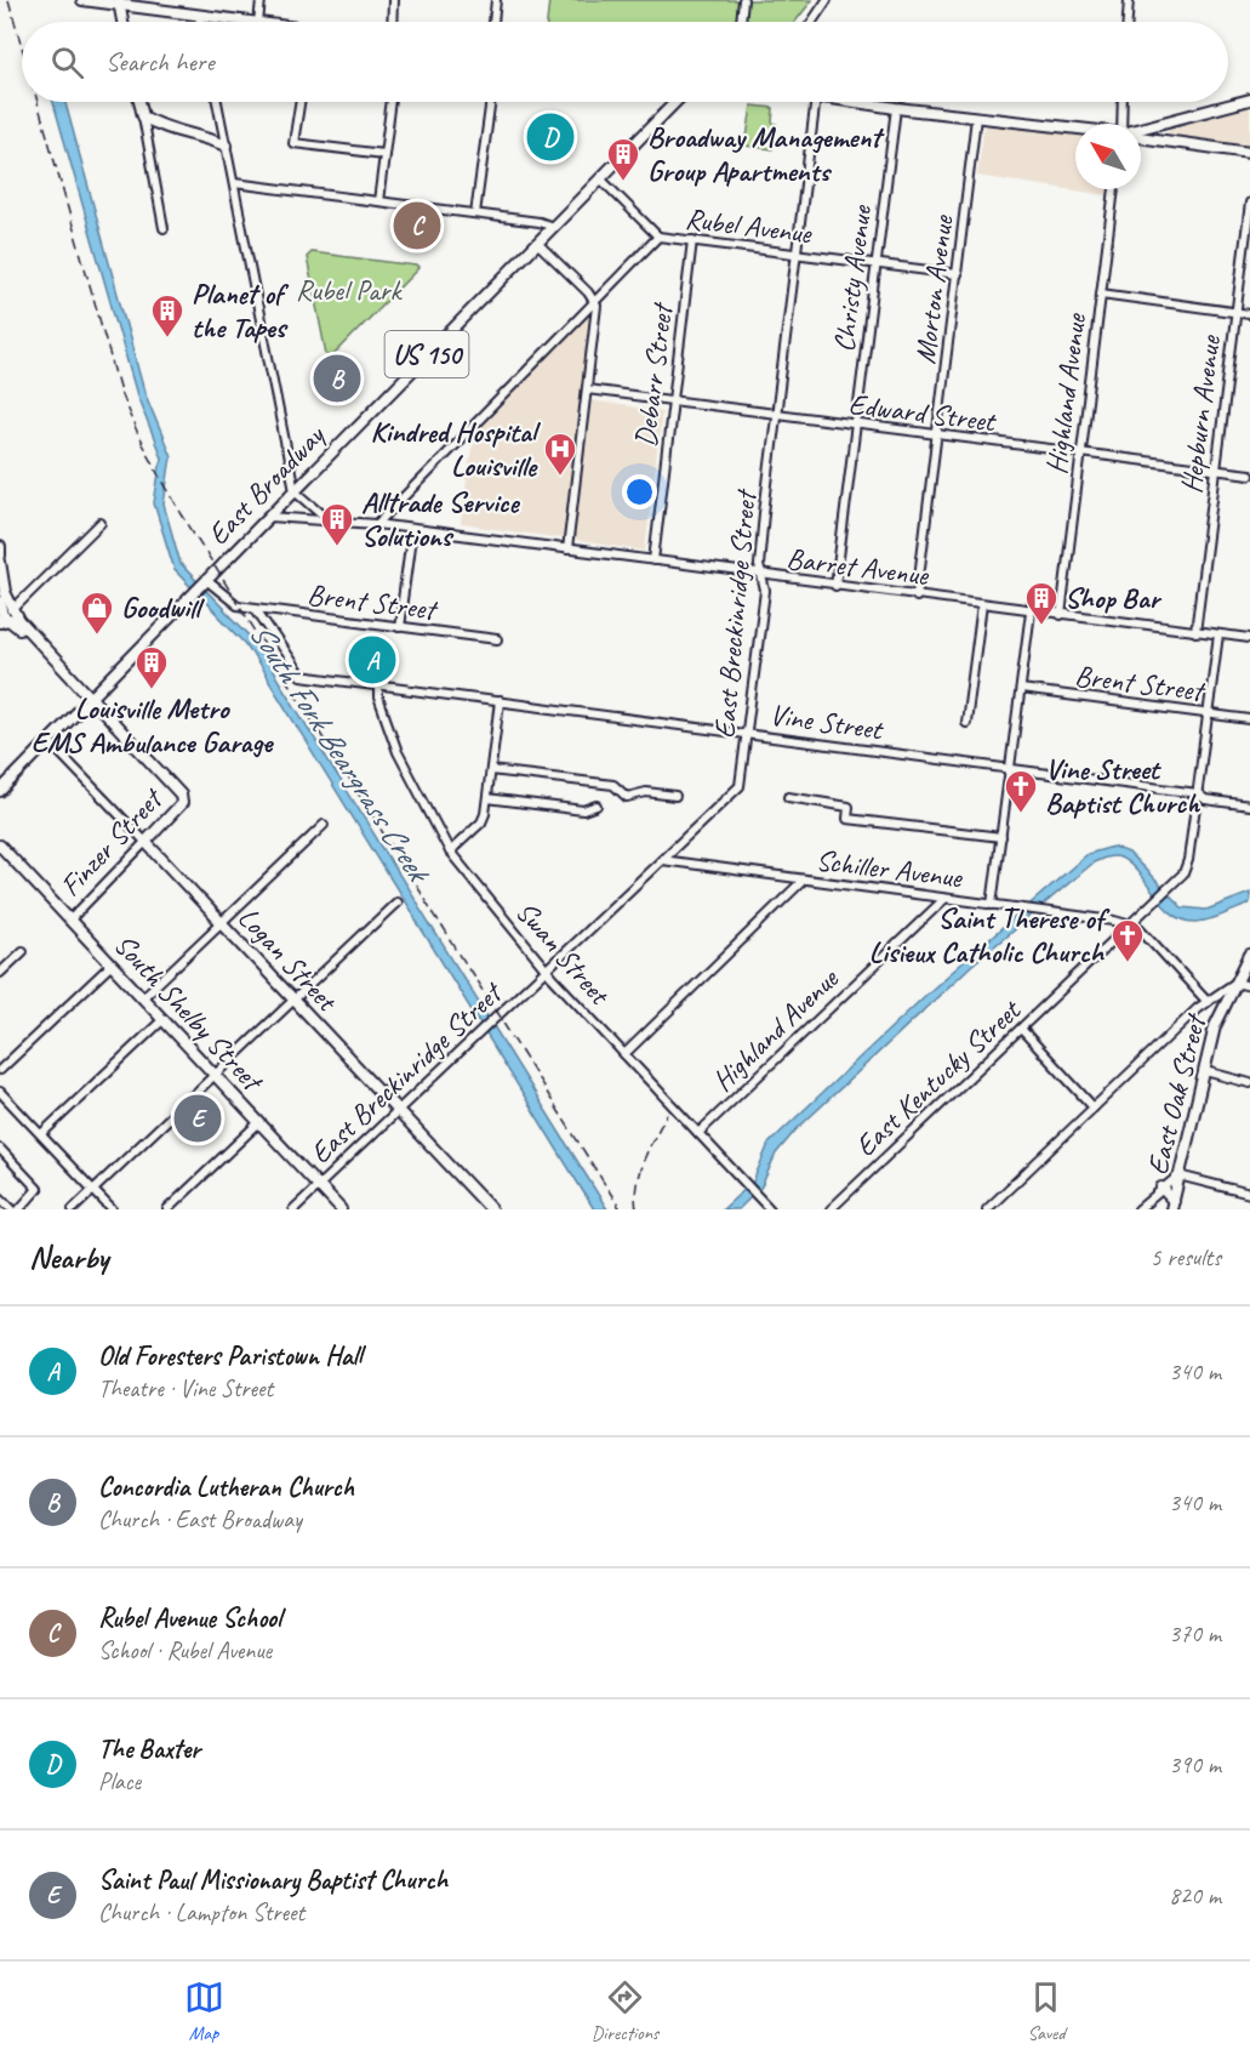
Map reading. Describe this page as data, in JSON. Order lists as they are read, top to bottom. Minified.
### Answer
{"streets":{"main road":["US 150","East Broadway","Finzer Street","Logan Street","South Shelby Street","East Oak Street"],"street":["Rubel Avenue","Christy Avenue","Morton Avenue","Debarr Street","Highland Avenue","Edward Street","Hepburn Avenue","Barret Avenue","Brent Street","East Breckinridge Street","Vine Street","Schiller Avenue","Swan Street","East Kentucky Street"]},"crossings":[["Rubel Avenue","Christy Avenue"],["Rubel Avenue","Morton Avenue"],["Rubel Avenue","Debarr Street"],["Rubel Avenue","East Broadway"],["Rubel Avenue","East Breckinridge Street"],["Christy Avenue","Edward Street"],["Christy Avenue","Barret Avenue"],["Morton Avenue","Edward Street"],["Morton Avenue","Barret Avenue"],["Debarr Street","Edward Street"],["Debarr Street","Barret Avenue"],["Highland Avenue","Edward Street"],["Highland Avenue","Barret Avenue"],["Highland Avenue","Schiller Avenue"],["Highland Avenue","Swan Street"],["Edward Street","Hepburn Avenue"],["Edward Street","East Breckinridge Street"],["Hepburn Avenue","Barret Avenue"],["East Broadway","Barret Avenue"],["East Broadway","Brent Street"],["East Broadway","Finzer Street"],["East Broadway","Logan Street"],["Barret Avenue","East Breckinridge Street"],["Barret Avenue","East Kentucky Street"],["Brent Street","Vine Street"],["Brent Street","East Kentucky Street"],["East Breckinridge Street","Vine Street"],["East Breckinridge Street","Schiller Avenue"],["East Breckinridge Street","Swan Street"],["East Breckinridge Street","Logan Street"],["East Breckinridge Street","South Shelby Street"],["Vine Street","Swan Street"],["Vine Street","East Kentucky Street"],["Finzer Street","Logan Street"],["Finzer Street","South Shelby Street"],["Schiller Avenue","East Kentucky Street"]],"water":["South Fork Beargrass Creek"],"parks":["Rubel Park"],"places":{"building":["Broadway Management Group Apartments","Planet of the Tapes","Alltrade Service Solutions","Shop Bar","Louisville Metro EMS Ambulance Garage"],"hospital":["Kindred Hospital Louisville"],"shop":["Goodwill"],"church":["Vine Street Baptist Church","Saint Therese of Lisieux Catholic Church"]},"north":"top left","page":{"search":"Search here","pins":["D","C","B","A","E"],"heading":["Nearby","5 results"],"list":[{"mark":"A","name":"Old Foresters Paristown Hall","note":"Theatre · Vine Street","value":"340 m"},{"mark":"B","name":"Concordia Lutheran Church","note":"Church · East Broadway","value":"340 m"},{"mark":"C","name":"Rubel Avenue School","note":"School · Rubel Avenue","value":"370 m"},{"mark":"D","name":"The Baxter","note":"Place","value":"390 m"},{"mark":"E","name":"Saint Paul Missionary Baptist Church","note":"Church · Lampton Street","value":"820 m"}],"nav":["Map","Directions","Saved"]}}
